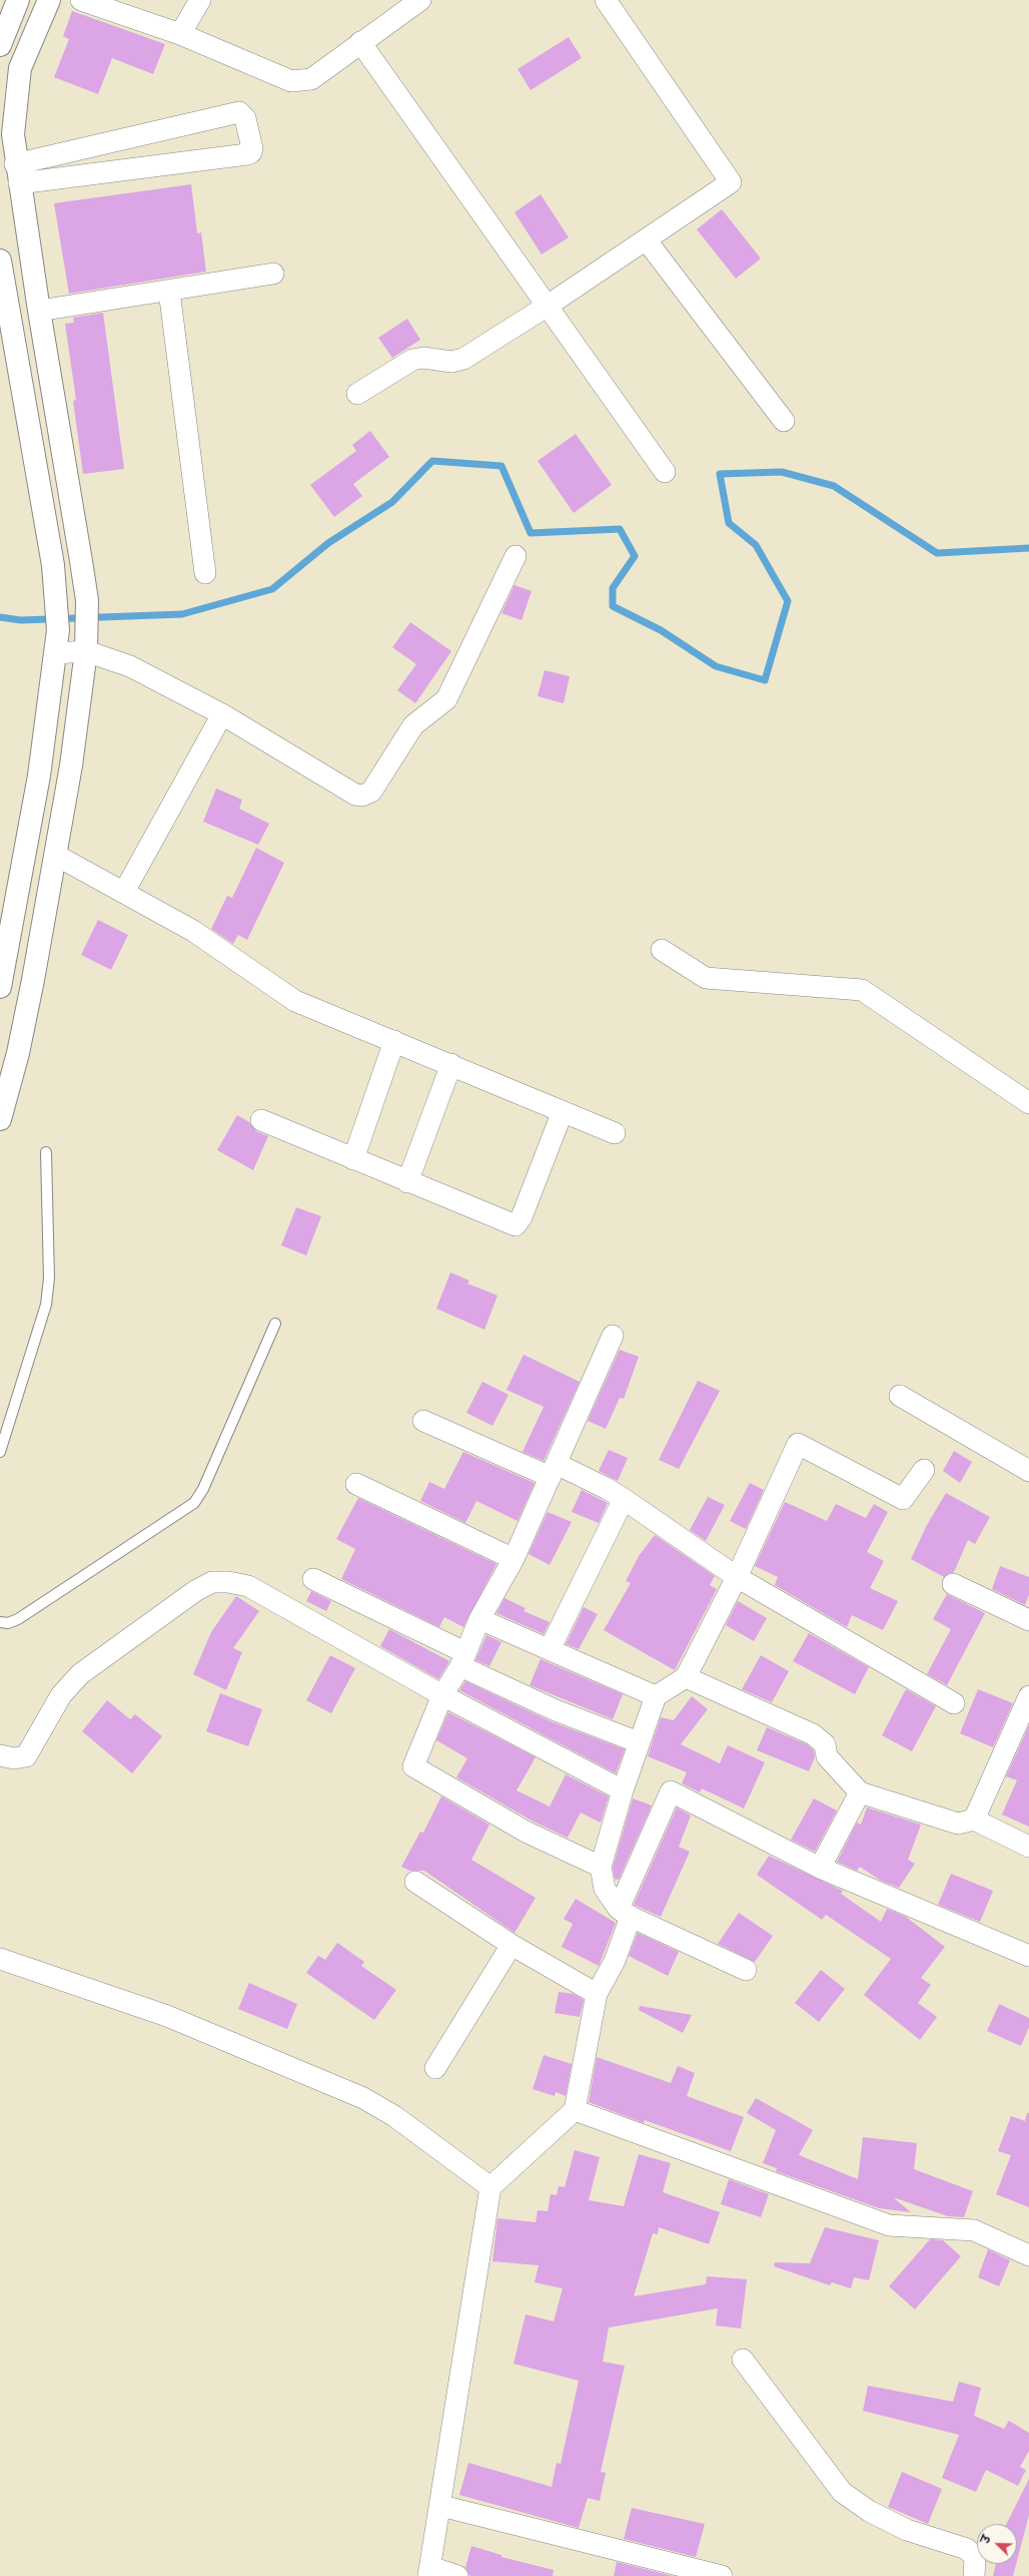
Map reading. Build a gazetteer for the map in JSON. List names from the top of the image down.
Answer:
{
  "north": "top left"
}
